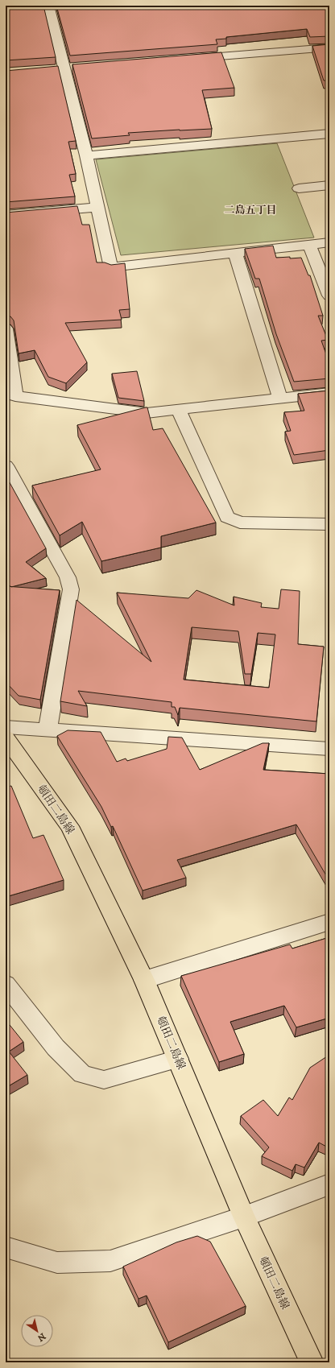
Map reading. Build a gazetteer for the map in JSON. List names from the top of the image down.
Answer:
{
  "streets": {
    "main road": ["頓田二島線"]
  },
  "districts": ["二島五丁目"],
  "north": "bottom right"
}
